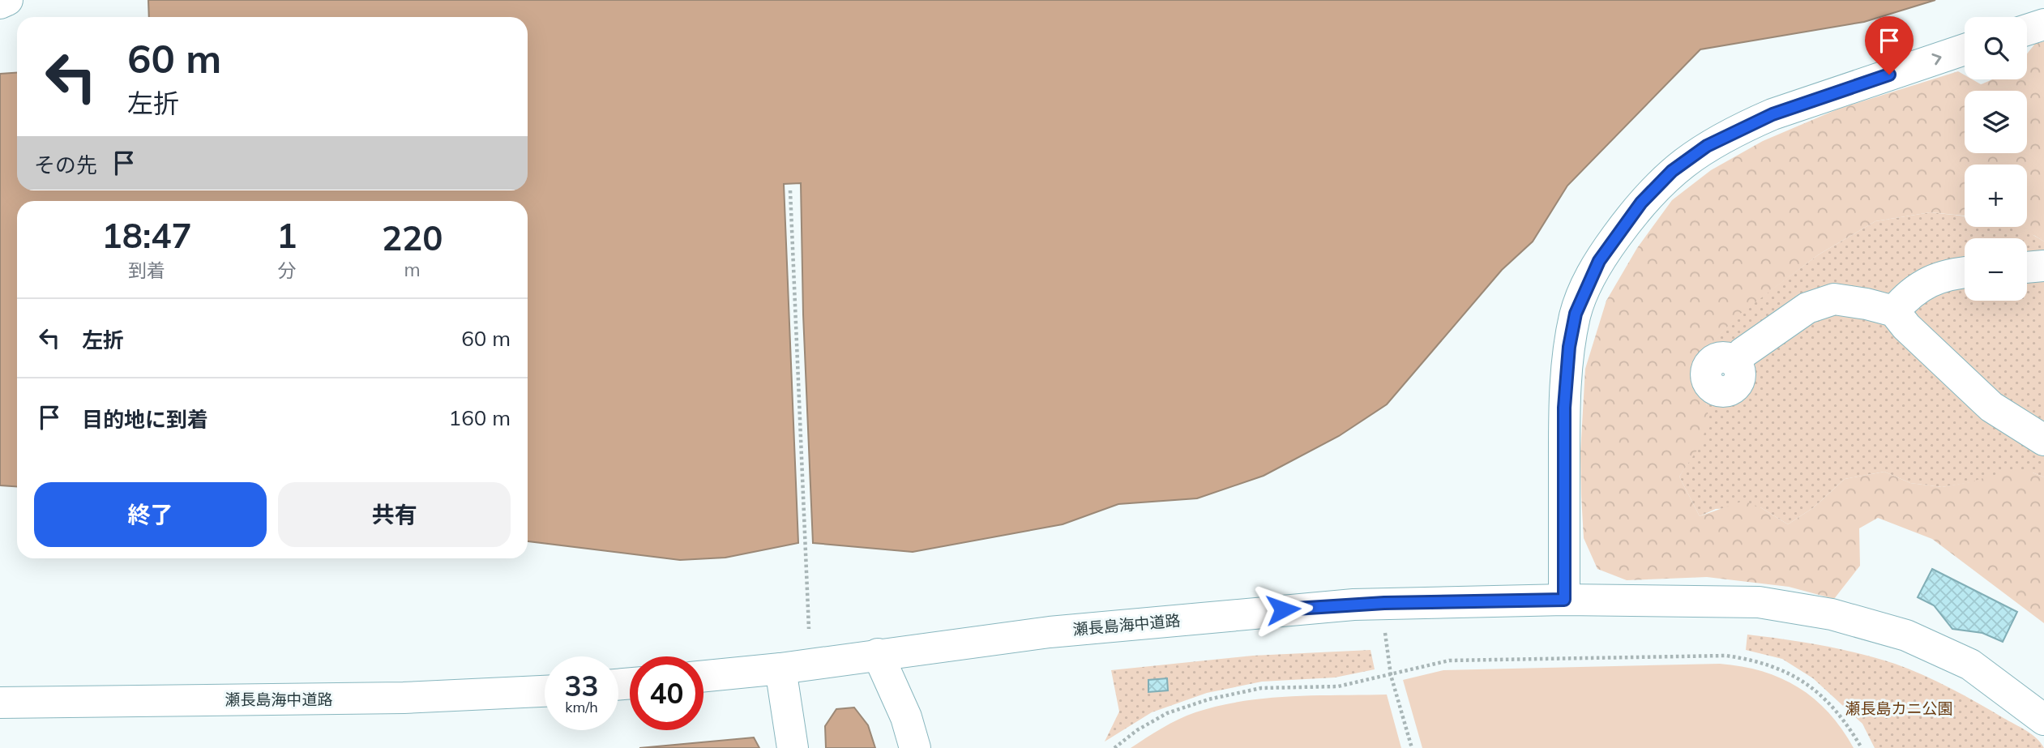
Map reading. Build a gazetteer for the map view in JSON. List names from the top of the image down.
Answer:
{
  "streets": {
    "street": ["瀬長島海中道路"]
  },
  "parks": ["瀬長島カニ公園"],
  "page": {
    "map_buttons": ["+", "−"],
    "turn": ["60 m", "左折"],
    "then": "その先",
    "eta": [
      "18:47",
      "到着",
      "1",
      "分",
      "220",
      "m"
    ],
    "list": [
      {
        "name": "左折",
        "value": "60 m"
      },
      {
        "name": "目的地に到着",
        "value": "160 m"
      }
    ],
    "buttons": ["終了", "共有"],
    "speed": "33 km/h",
    "limit": "40"
  }
}
